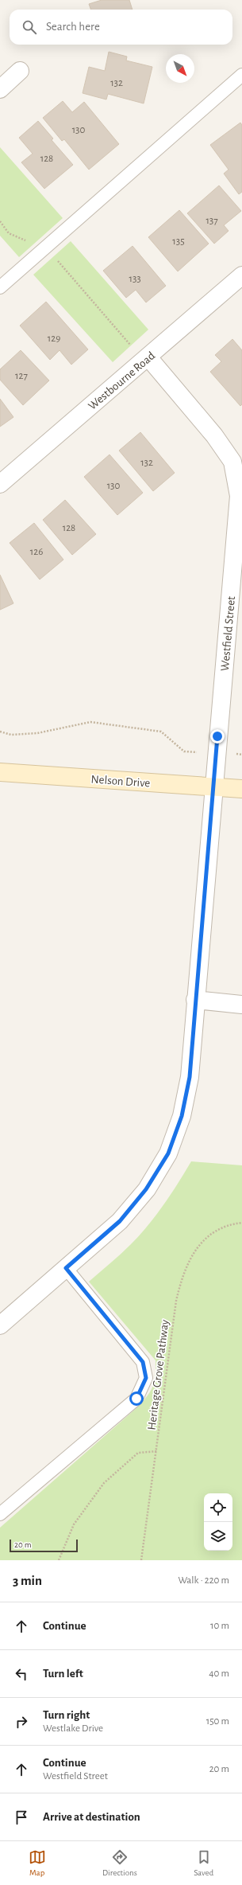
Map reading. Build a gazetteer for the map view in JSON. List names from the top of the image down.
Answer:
{
  "streets": {
    "street": ["Westbourne Road", "Westfield Street", "Nelson Drive"],
    "path": ["Heritage Grove Pathway"]
  },
  "crossings": [
    ["Westbourne Road", "Westfield Street"],
    ["Westfield Street", "Nelson Drive"]
  ],
  "house_numbers": [
    "132",
    "130",
    "128",
    "137",
    "135",
    "133",
    "129",
    "127",
    "132",
    "130",
    "128",
    "126"
  ],
  "scale_bar": "20 m",
  "north": "bottom right",
  "page": {
    "search": "Search here",
    "scale": "20 m",
    "heading": ["3 min", "Walk · 220 m"],
    "list": [
      ["Continue", "10 m"],
      ["Turn left", "40 m"],
      ["Turn right", "Westlake Drive", "150 m"],
      ["Continue", "Westfield Street", "20 m"],
      "Arrive at destination"
    ],
    "nav": ["Map", "Directions", "Saved"]
  }
}
